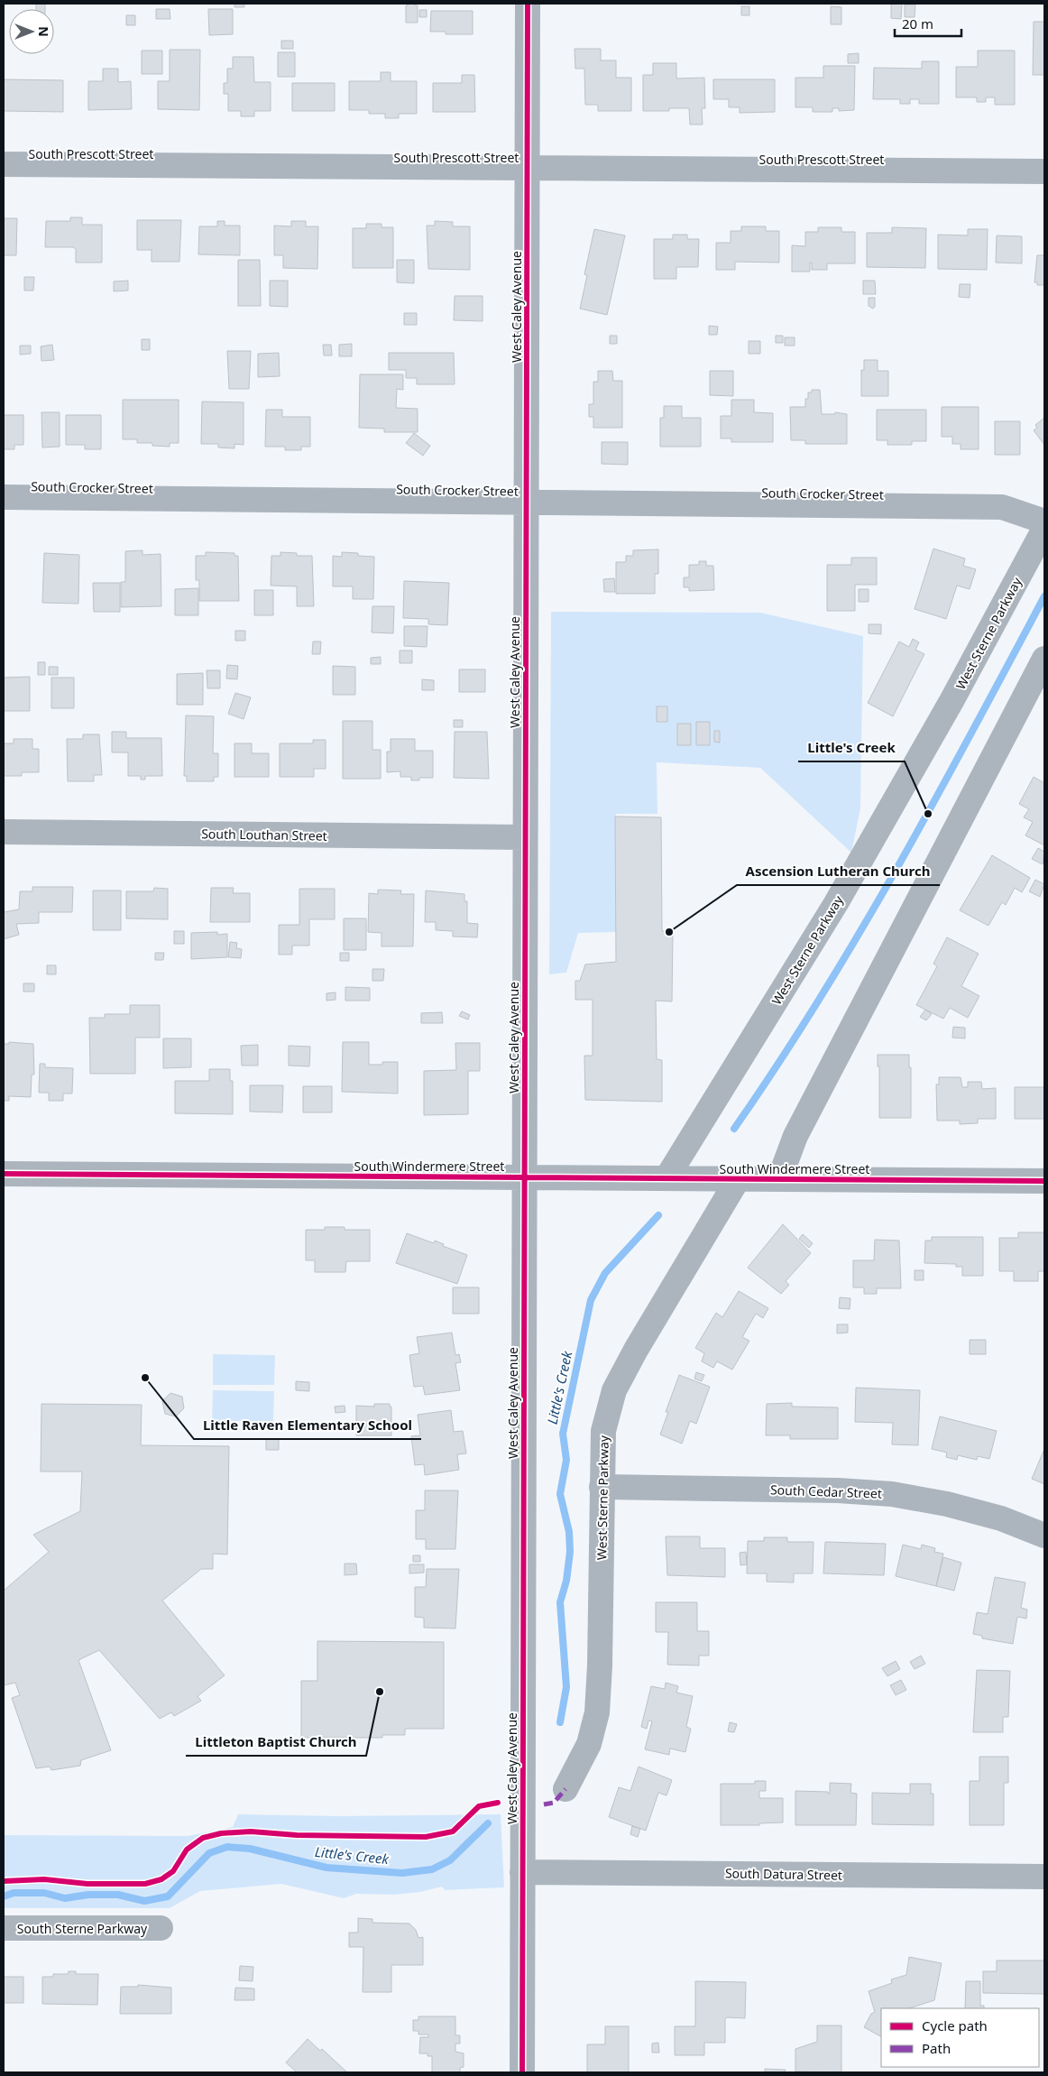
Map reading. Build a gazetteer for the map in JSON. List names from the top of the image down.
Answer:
{
  "streets": {
    "street": [
      "South Prescott Street",
      "West Caley Avenue",
      "South Crocker Street",
      "West Sterne Parkway",
      "South Louthan Street",
      "South Windermere Street",
      "South Cedar Street",
      "South Datura Street",
      "South Sterne Parkway"
    ]
  },
  "crossings": [
    ["South Prescott Street", "West Caley Avenue"],
    ["West Caley Avenue", "South Crocker Street"],
    ["West Caley Avenue", "South Louthan Street"],
    ["West Caley Avenue", "South Windermere Street"],
    ["West Caley Avenue", "South Datura Street"],
    ["West Sterne Parkway", "South Windermere Street"],
    ["West Sterne Parkway", "South Cedar Street"]
  ],
  "water": ["Little's Creek"],
  "places": [
    "Little's Creek",
    "Ascension Lutheran Church",
    "Little Raven Elementary School",
    "Littleton Baptist Church"
  ],
  "legend": ["Cycle path", "Path"],
  "scale_bar": "20 m",
  "north": "right"
}
